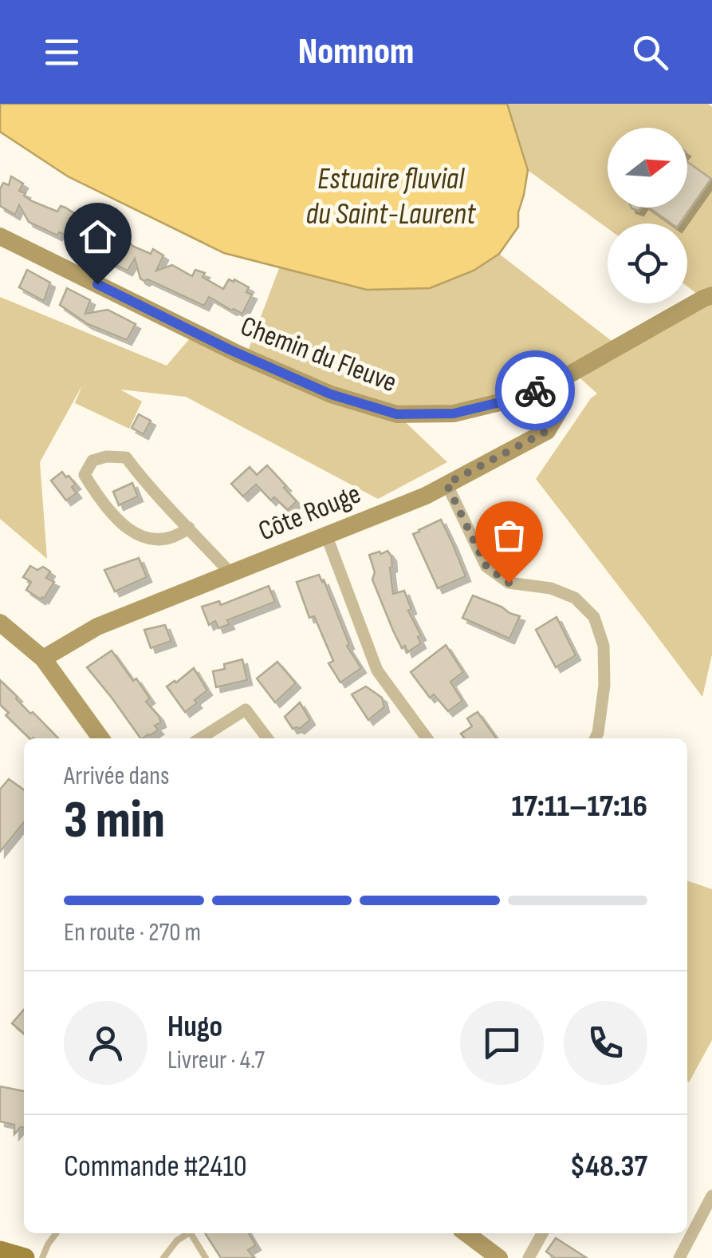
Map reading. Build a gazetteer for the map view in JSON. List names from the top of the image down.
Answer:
{
  "streets": {
    "street": ["Chemin du Fleuve", "Côte Rouge"]
  },
  "crossings": [
    ["Chemin du Fleuve", "Côte Rouge"]
  ],
  "water": ["Estuaire fluvial du Saint-Laurent"],
  "north": "right",
  "page": {
    "header": "Nomnom",
    "heading": ["3 min", "Arrivée dans", "17:11–17:16"],
    "panel": [
      "Hugo",
      "Livreur · 4.7",
      "Commande #2410",
      "$48.37"
    ],
    "bar": "En route · 270 m"
  }
}
